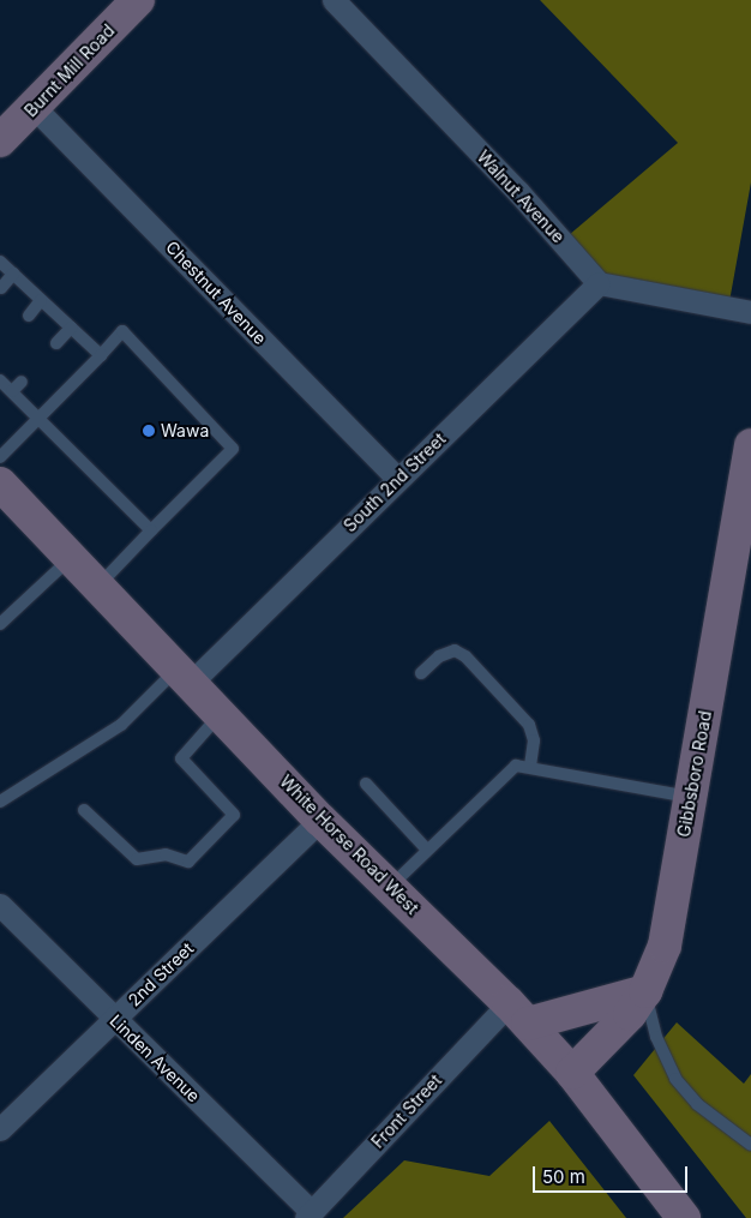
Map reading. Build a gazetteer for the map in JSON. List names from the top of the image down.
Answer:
{
  "streets": {
    "main road": ["Burnt Mill Road", "Gibbsboro Road", "White Horse Road West"],
    "street": [
      "Walnut Avenue",
      "Chestnut Avenue",
      "South 2nd Street",
      "2nd Street",
      "Linden Avenue",
      "Front Street"
    ]
  },
  "crossings": [
    ["Burnt Mill Road", "Chestnut Avenue"],
    ["Walnut Avenue", "South 2nd Street"],
    ["Chestnut Avenue", "South 2nd Street"],
    ["South 2nd Street", "White Horse Road West"],
    ["Gibbsboro Road", "White Horse Road West"],
    ["White Horse Road West", "2nd Street"],
    ["White Horse Road West", "Front Street"],
    ["2nd Street", "Linden Avenue"],
    ["Linden Avenue", "Front Street"]
  ],
  "places": ["Wawa"],
  "scale_bar": "50 m"
}
